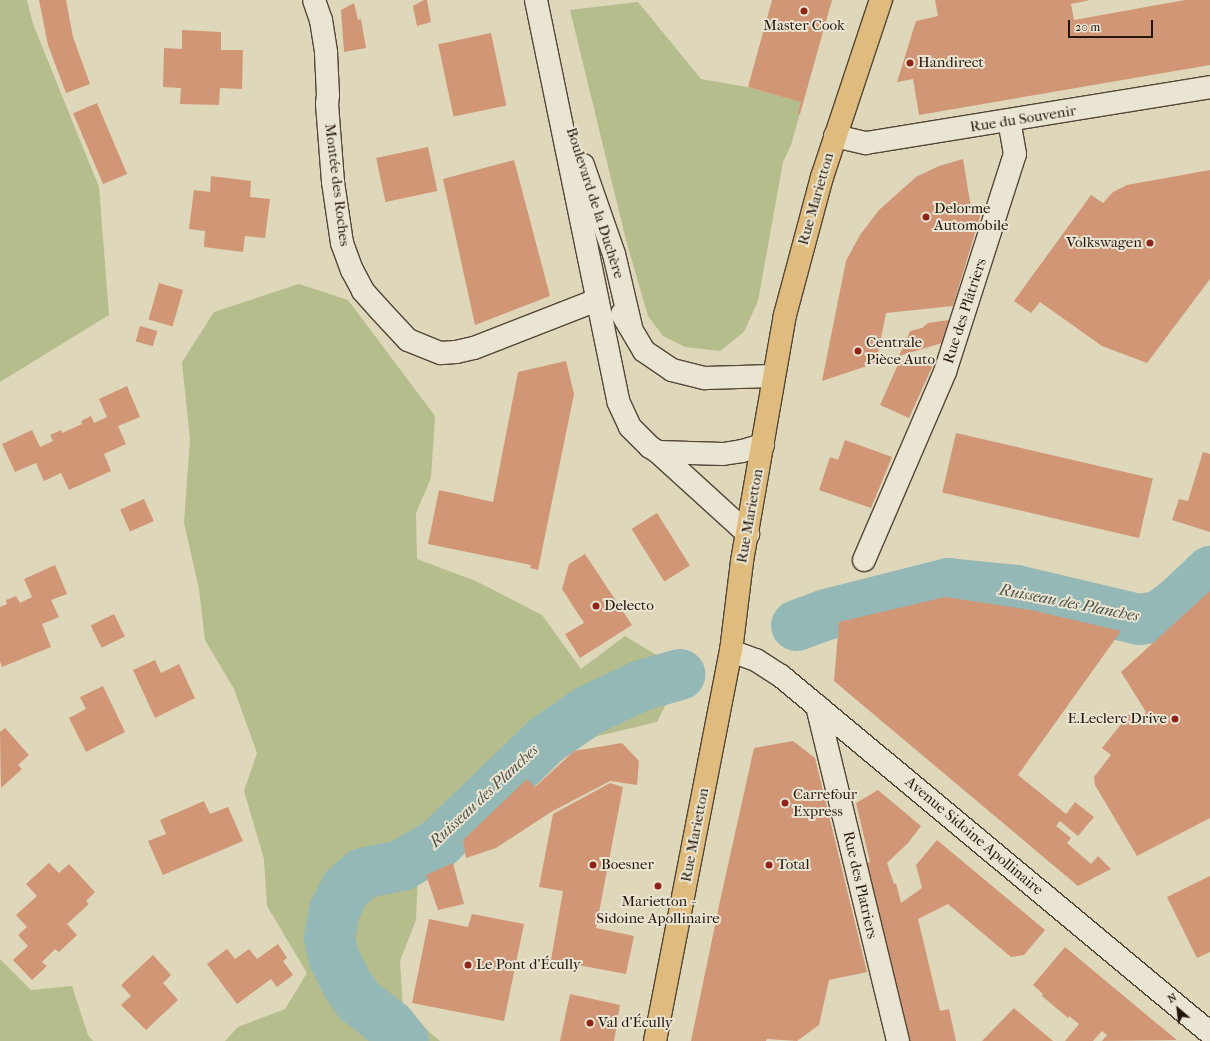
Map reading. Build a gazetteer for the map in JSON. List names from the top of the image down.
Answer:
{
  "streets": {
    "main road": ["Rue Marietton"],
    "street": [
      "Rue du Souvenir",
      "Montée des Roches",
      "Boulevard de la Duchère",
      "Rue des Plâtriers",
      "Avenue Sidoine Apollinaire",
      "Rue des Platriers"
    ]
  },
  "crossings": [
    ["Rue du Souvenir", "Rue Marietton"],
    ["Rue du Souvenir", "Rue des Plâtriers"],
    ["Montée des Roches", "Boulevard de la Duchère"],
    ["Rue Marietton", "Boulevard de la Duchère"],
    ["Rue Marietton", "Avenue Sidoine Apollinaire"],
    ["Avenue Sidoine Apollinaire", "Rue des Platriers"]
  ],
  "water": ["Ruisseau des Planches"],
  "places": [
    "Master Cook",
    "Handirect",
    "Delorme Automobile",
    "Volkswagen",
    "Centrale Pièce Auto",
    "Delecto",
    "E.Leclerc Drive",
    "Carrefour Express",
    "Boesner",
    "Total",
    "Marietton - Sidoine Apollinaire",
    "Le Pont d'Écully",
    "Val d'Écully"
  ],
  "scale_bar": "20 m",
  "north": "top left"
}
